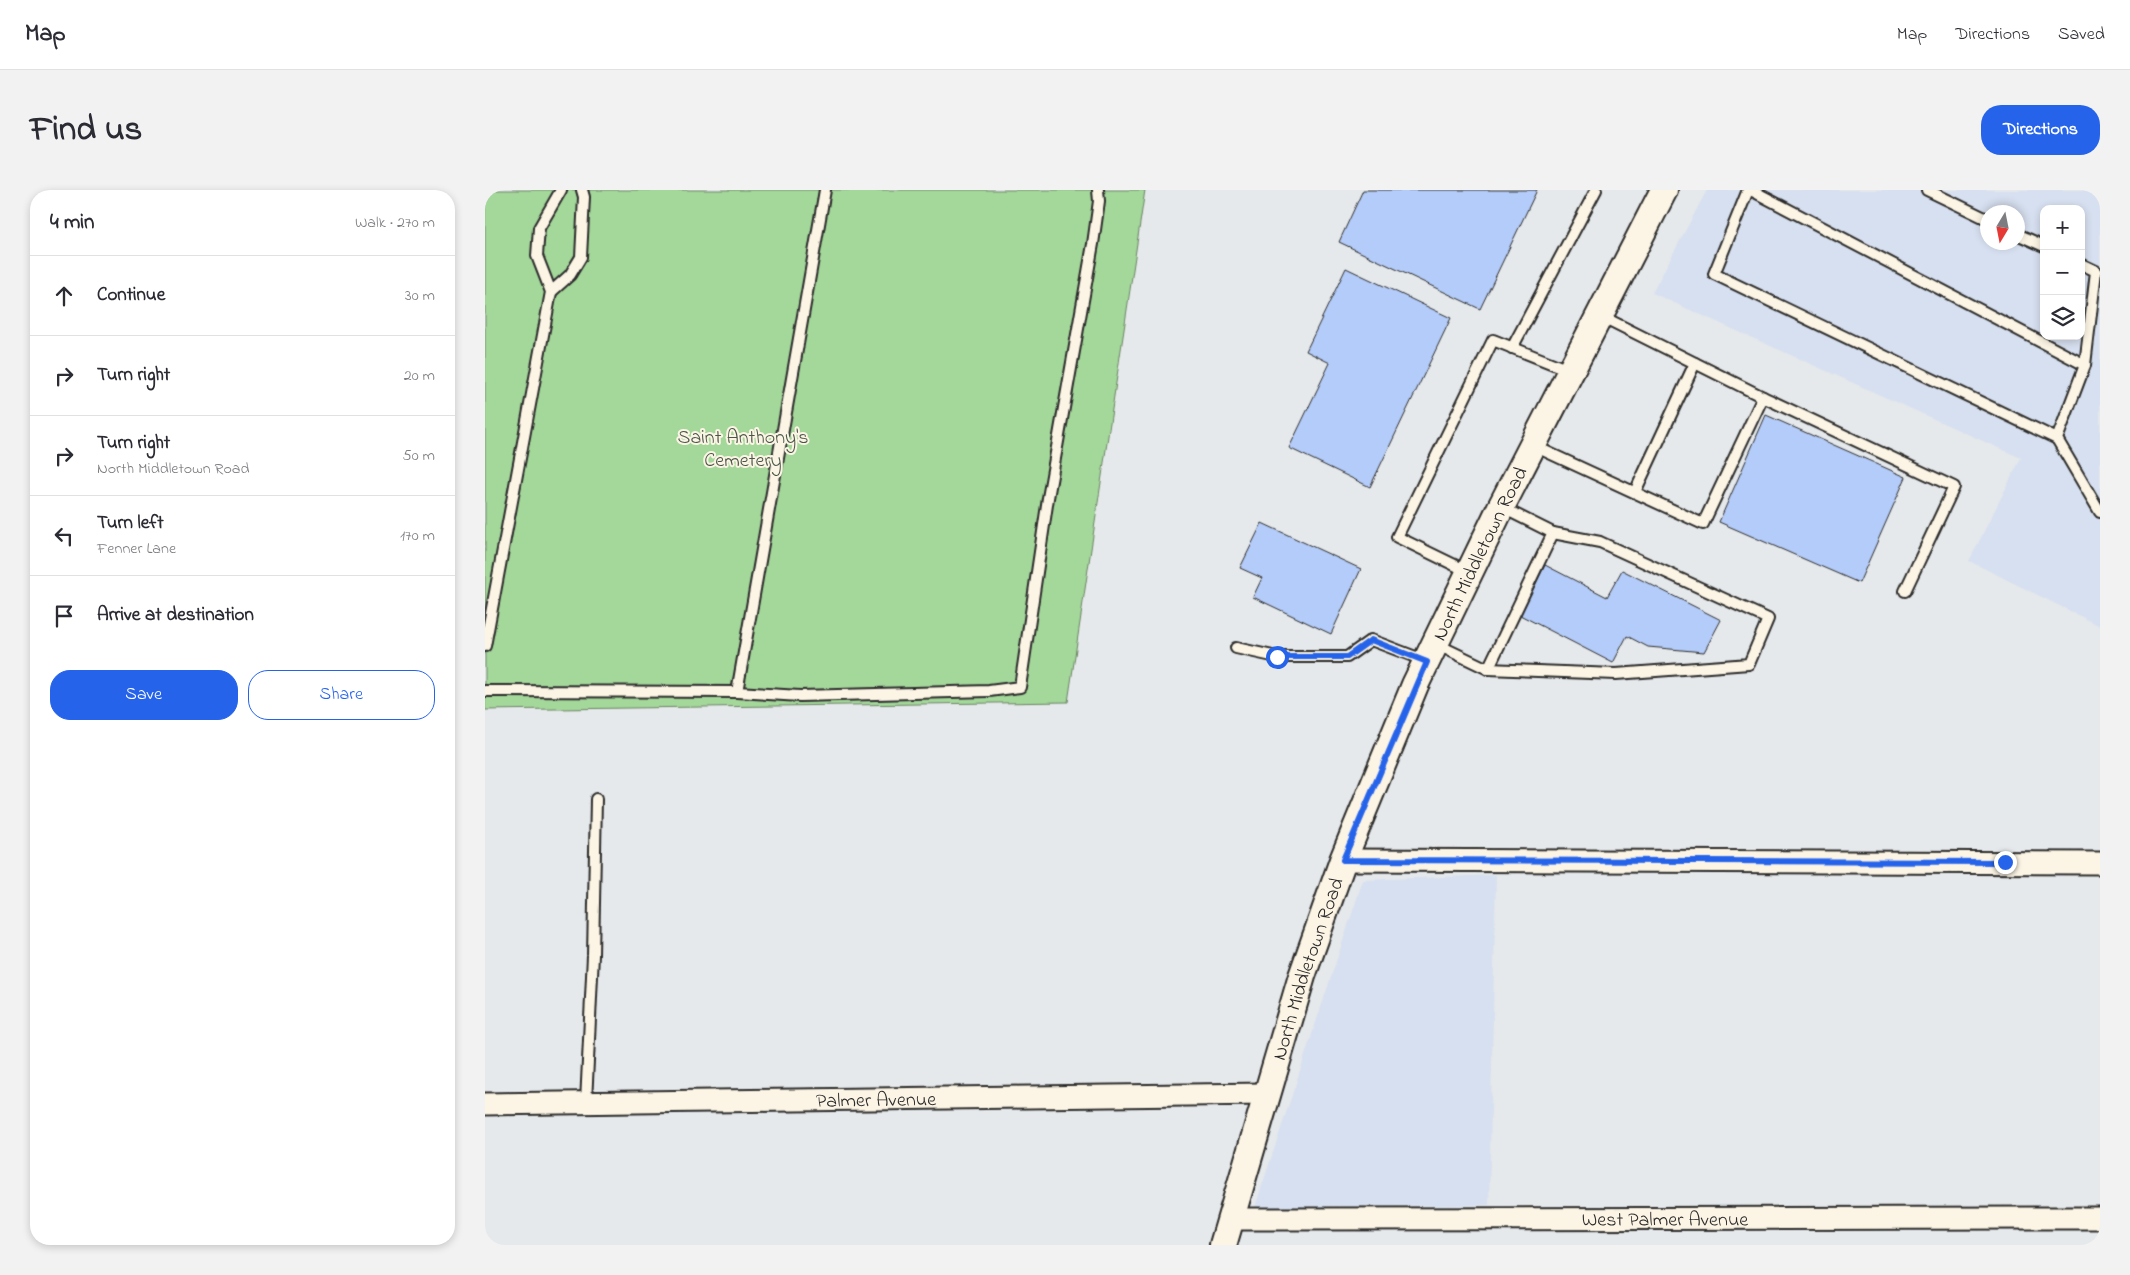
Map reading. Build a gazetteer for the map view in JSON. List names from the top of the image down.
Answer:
{
  "streets": {
    "street": ["North Middletown Road", "Palmer Avenue", "West Palmer Avenue"]
  },
  "crossings": [
    ["North Middletown Road", "Palmer Avenue"],
    ["North Middletown Road", "West Palmer Avenue"]
  ],
  "parks": ["Saint Anthony's Cemetery"],
  "north": "bottom",
  "page": {
    "header": "Map",
    "nav": ["Map", "Directions", "Saved"],
    "title": "Find us",
    "buttons": [
      "Directions",
      ["Save", "Share"]
    ],
    "heading": ["4 min", "Walk · 270 m"],
    "map_buttons": ["+", "−"],
    "list": [
      ["Continue", "30 m"],
      ["Turn right", "20 m"],
      ["Turn right", "North Middletown Road", "50 m"],
      ["Turn left", "Fenner Lane", "170 m"],
      "Arrive at destination"
    ]
  }
}
